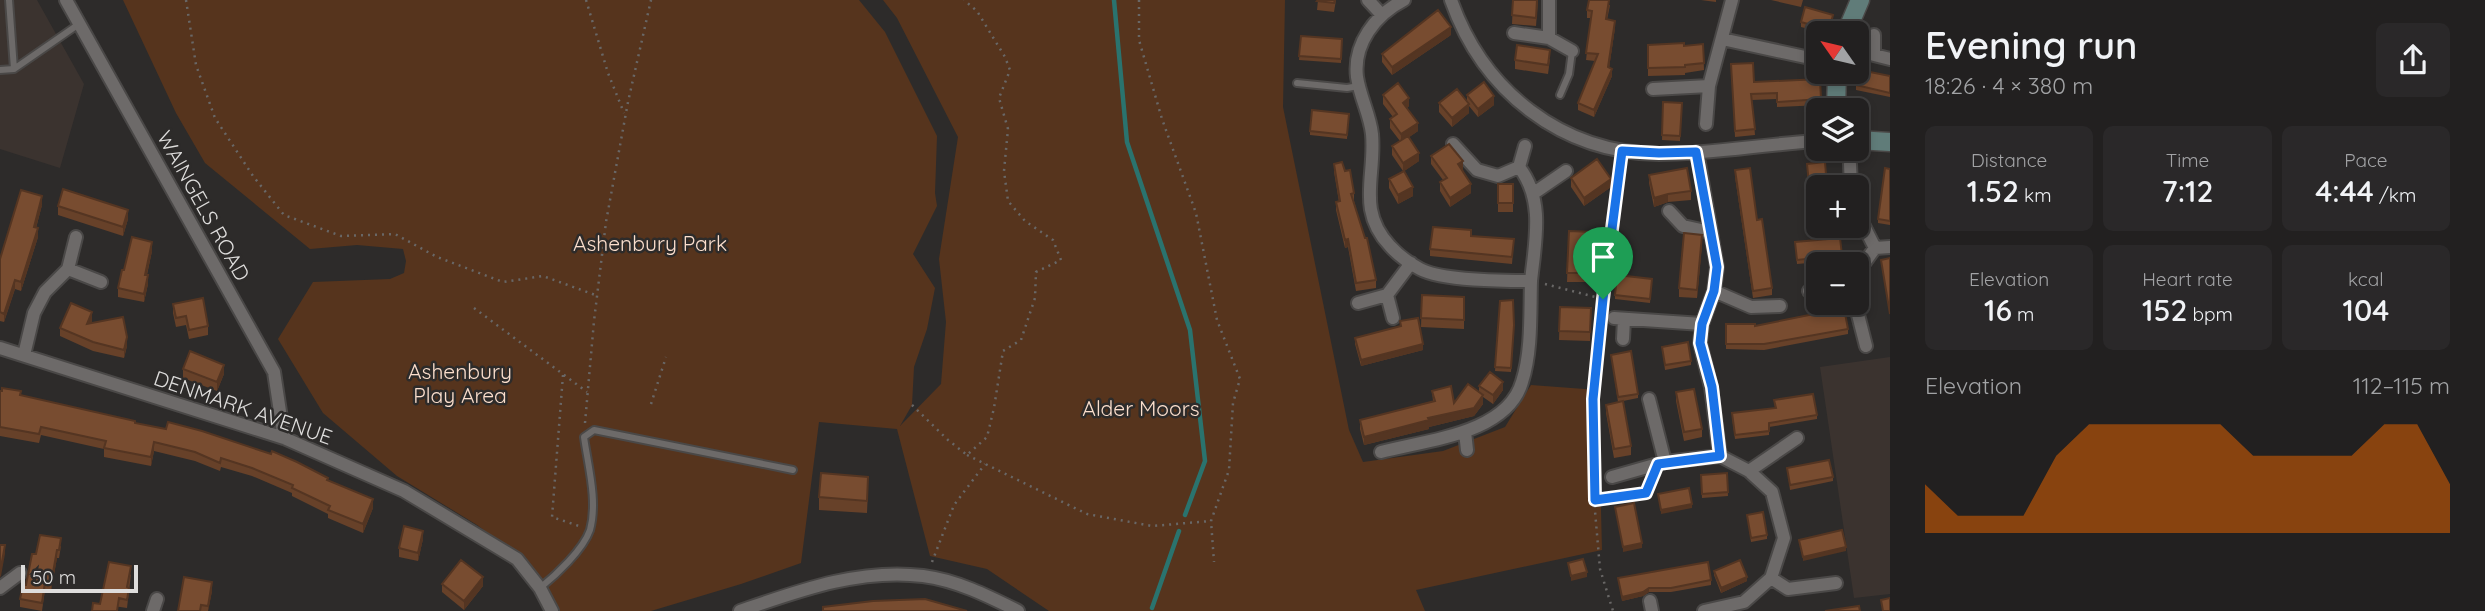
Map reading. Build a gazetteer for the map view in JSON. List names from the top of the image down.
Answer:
{
  "streets": {
    "street": ["WAINGELS ROAD", "DENMARK AVENUE"]
  },
  "crossings": [
    ["WAINGELS ROAD", "DENMARK AVENUE"]
  ],
  "parks": ["Ashenbury Park", "Ashenbury Play Area", "Alder Moors"],
  "scale_bar": "50 m",
  "north": "top left",
  "page": {
    "heading": ["Evening run", "18:26 · 4 × 380 m"],
    "map_buttons": ["+", "−"],
    "stats": [
      ["Distance", "1.52 km"],
      ["Time", "7:12"],
      ["Pace", "4:44 /km"],
      ["Elevation", "16 m"],
      ["Heart rate", "152 bpm"],
      ["kcal", "104"]
    ],
    "chart": ["Elevation", "112–115 m"],
    "scale": "50 m"
  }
}
